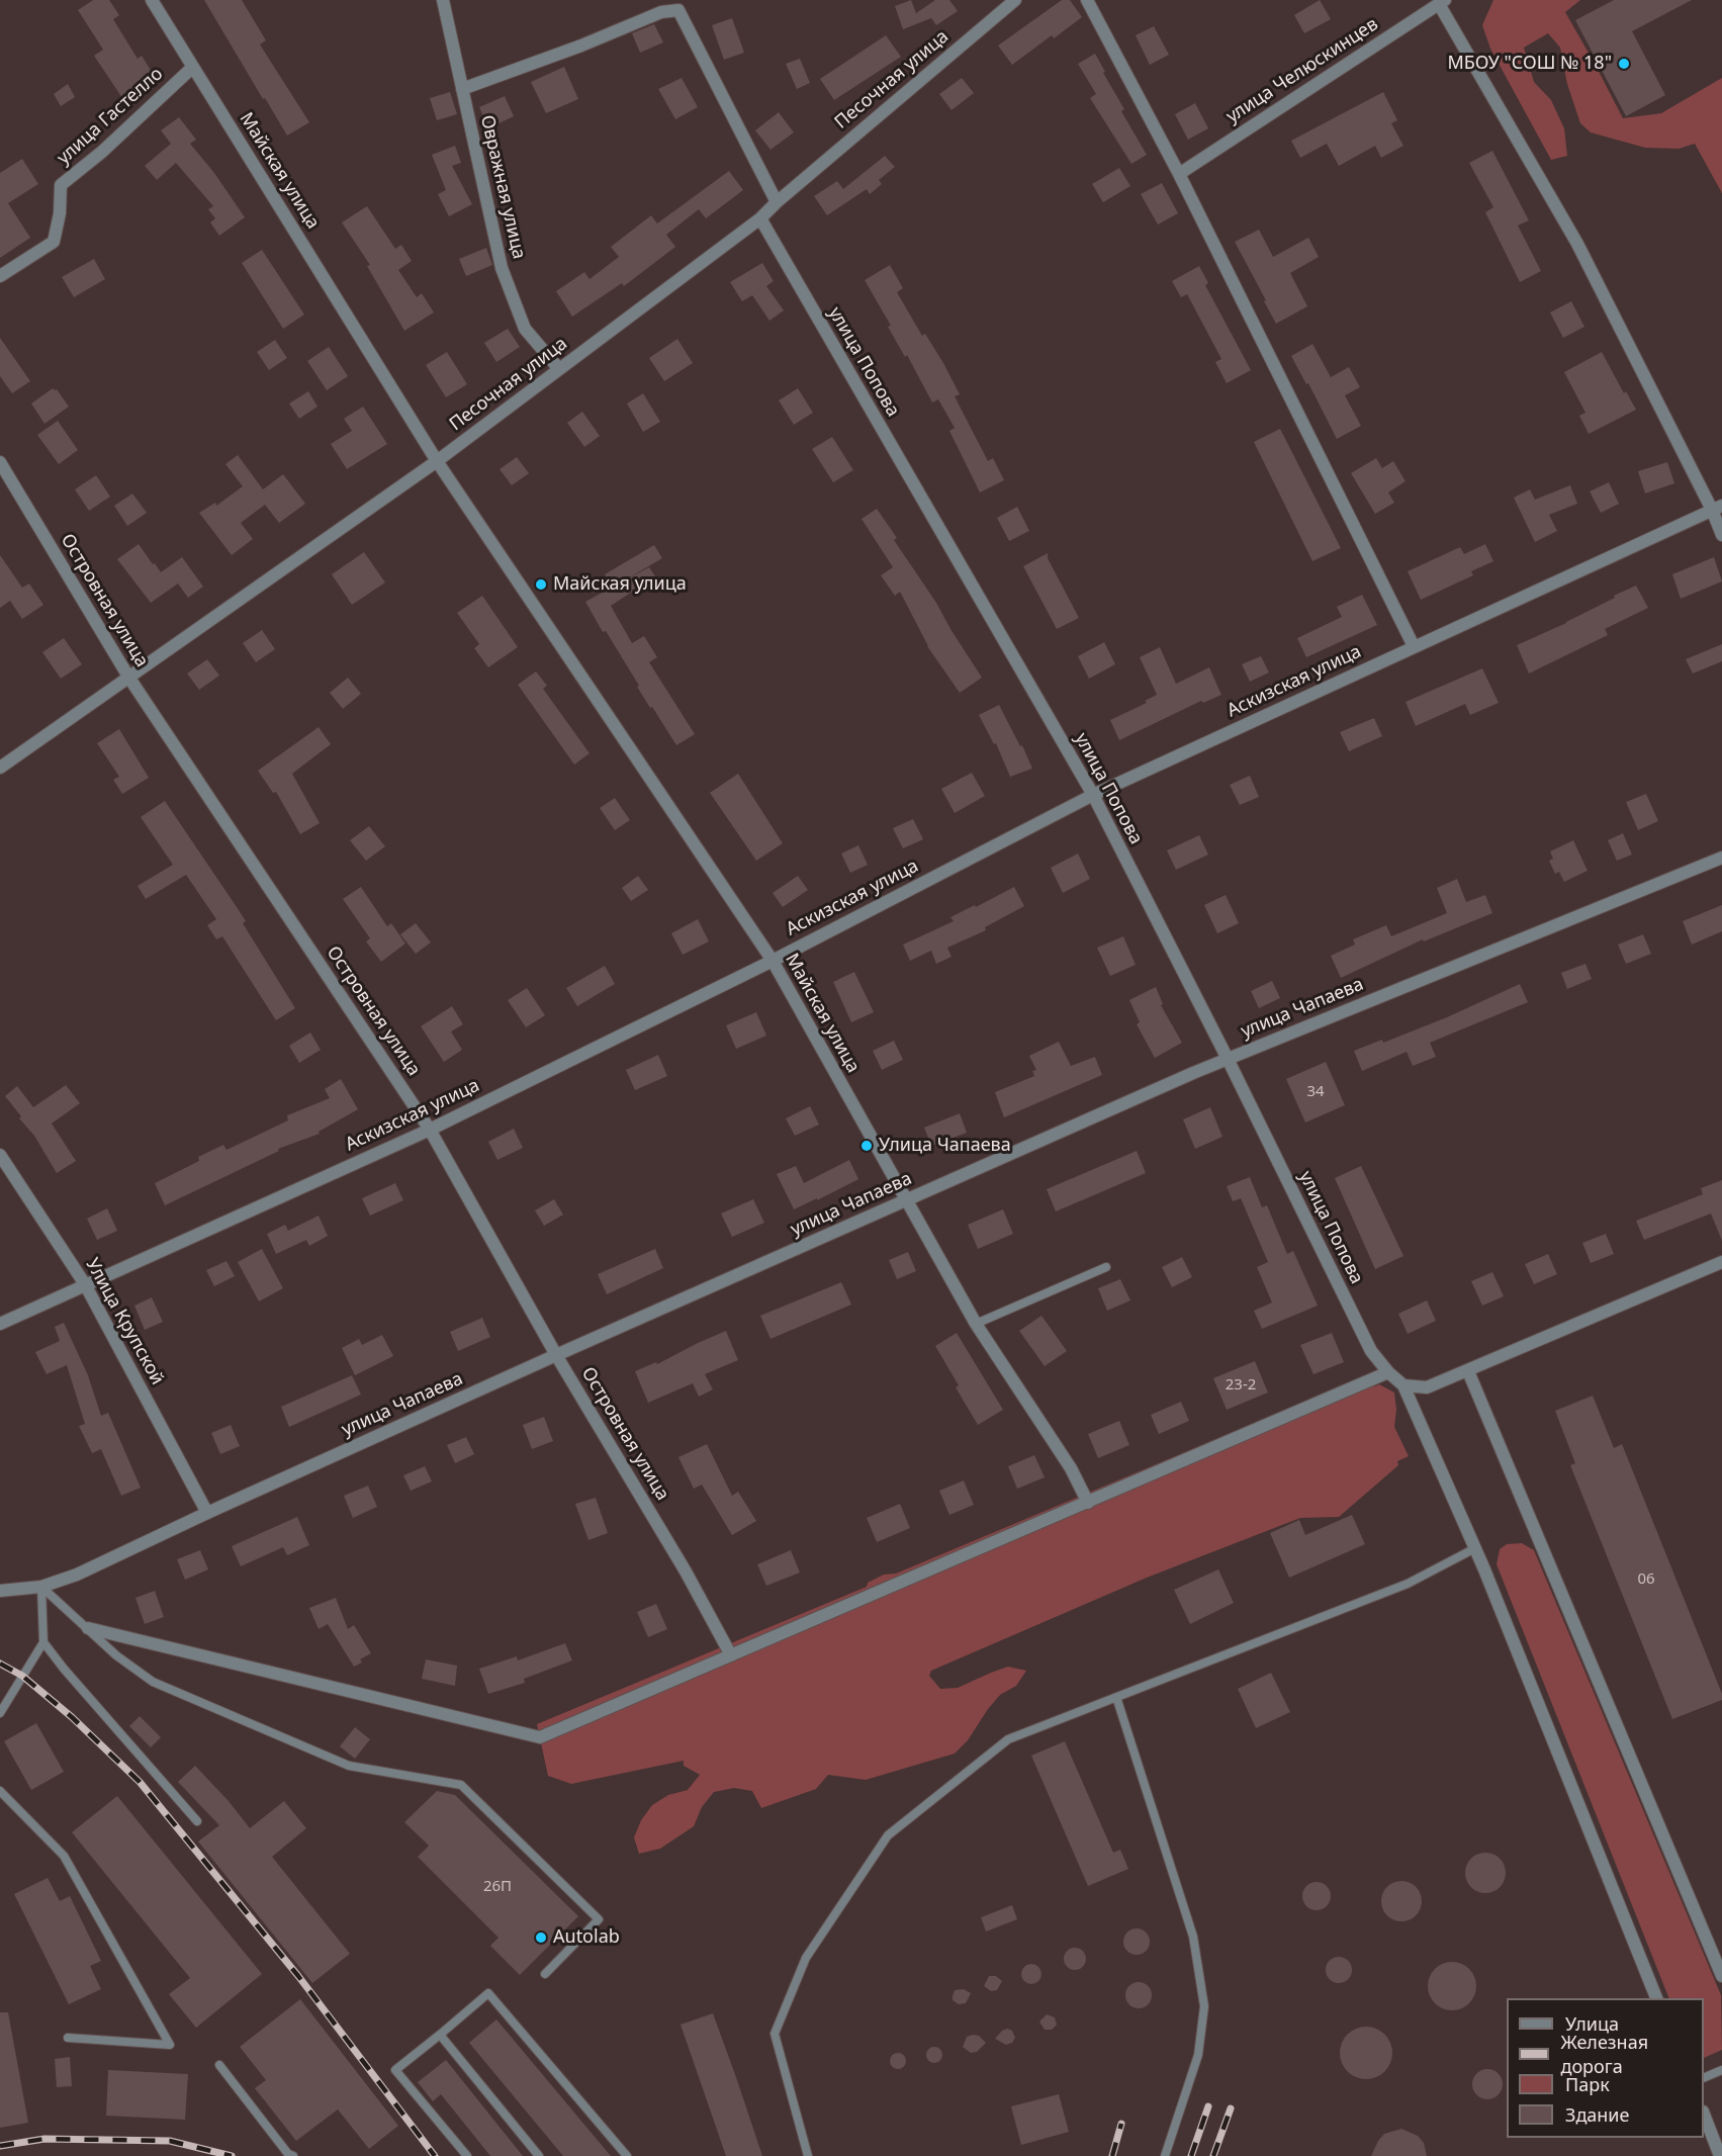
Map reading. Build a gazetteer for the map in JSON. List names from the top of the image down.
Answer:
{
  "streets": {
    "street": [
      "улица Челюскинцев",
      "Песочная улица",
      "улица Гастелло",
      "Майская улица",
      "Овражная улица",
      "улица Попова",
      "Островная улица",
      "Аскизская улица",
      "улица Чапаева",
      "Улица Крупской"
    ]
  },
  "crossings": [
    ["Песочная улица", "Майская улица"],
    ["Песочная улица", "Овражная улица"],
    ["Песочная улица", "улица Попова"],
    ["Песочная улица", "Островная улица"],
    ["улица Гастелло", "Майская улица"],
    ["Майская улица", "Аскизская улица"],
    ["Майская улица", "улица Чапаева"],
    ["улица Попова", "Аскизская улица"],
    ["улица Попова", "улица Чапаева"],
    ["Островная улица", "Аскизская улица"],
    ["Островная улица", "улица Чапаева"],
    ["Аскизская улица", "Улица Крупской"],
    ["улица Чапаева", "Улица Крупской"]
  ],
  "places": [
    "МБОУ \"СОШ № 18\"",
    "Майская улица",
    "Улица Чапаева",
    "Autolab"
  ],
  "house_numbers": [
    "34",
    "23-2",
    "06",
    "26П"
  ],
  "legend": [
    "Улица",
    "Железная дорога",
    "Парк",
    "Здание"
  ]
}
